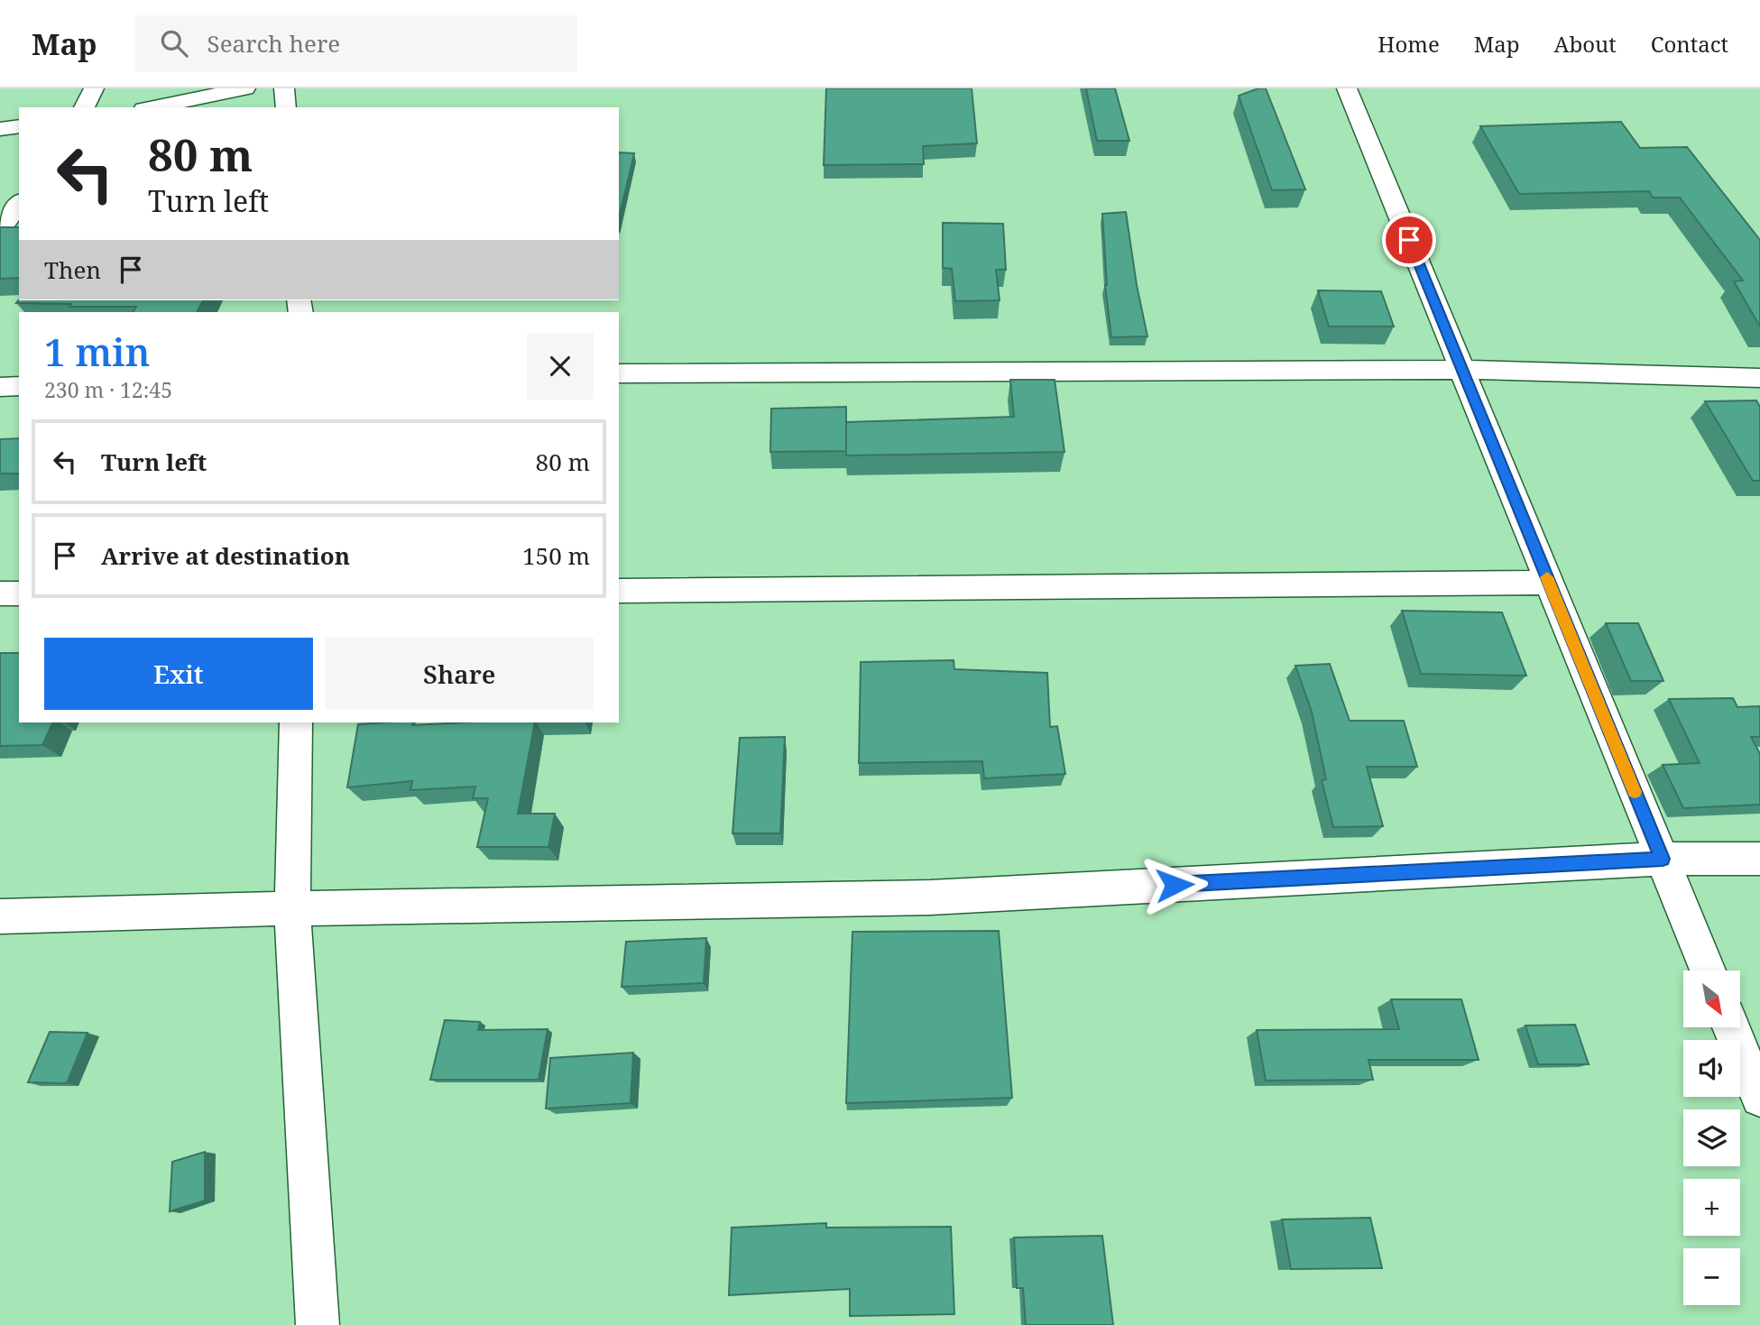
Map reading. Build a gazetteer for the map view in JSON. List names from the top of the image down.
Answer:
{
  "north": "bottom right",
  "page": {
    "header": "Map",
    "search": "Search here",
    "nav": [
      "Home",
      "Map",
      "About",
      "Contact"
    ],
    "turn": ["80 m", "Turn left"],
    "then": "Then",
    "heading": ["1 min", "230 m · 12:45"],
    "list": [
      {
        "name": "Turn left",
        "value": "80 m"
      },
      {
        "name": "Arrive at destination",
        "value": "150 m"
      }
    ],
    "buttons": ["Exit", "Share"],
    "map_buttons": ["+", "−"]
  }
}
